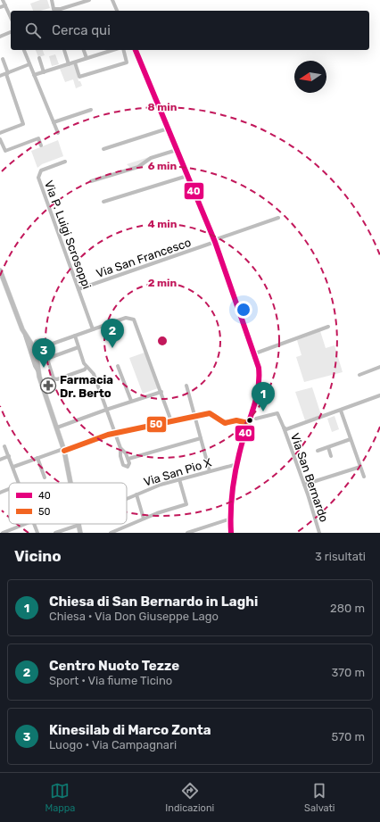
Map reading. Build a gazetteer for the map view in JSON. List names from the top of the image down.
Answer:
{
  "streets": {
    "street": [
      "Via P. Luigi Scrosoppi",
      "Via San Francesco",
      "Via San Pio X",
      "Via San Bernardo"
    ]
  },
  "crossings": [
    ["Via P. Luigi Scrosoppi", "Via San Francesco"]
  ],
  "places": {
    "pharmacy": ["Farmacia Dr. Berto"]
  },
  "lines": ["transit line 40", "transit line 50"],
  "legend": ["40", "50"],
  "north": "left",
  "page": {
    "search": "Cerca qui",
    "pins": ["2", "3", "1"],
    "heading": ["Vicino", "3 risultati"],
    "list": [
      {
        "mark": "1",
        "name": "Chiesa di San Bernardo in Laghi",
        "note": "Chiesa · Via Don Giuseppe Lago",
        "value": "280 m"
      },
      {
        "mark": "2",
        "name": "Centro Nuoto Tezze",
        "note": "Sport · Via fiume Ticino",
        "value": "370 m"
      },
      {
        "mark": "3",
        "name": "Kinesilab di Marco Zonta",
        "note": "Luogo · Via Campagnari",
        "value": "570 m"
      }
    ],
    "nav": ["Mappa", "Indicazioni", "Salvati"]
  },
  "rings": [
    "8 min",
    "6 min",
    "4 min",
    "2 min"
  ]
}
